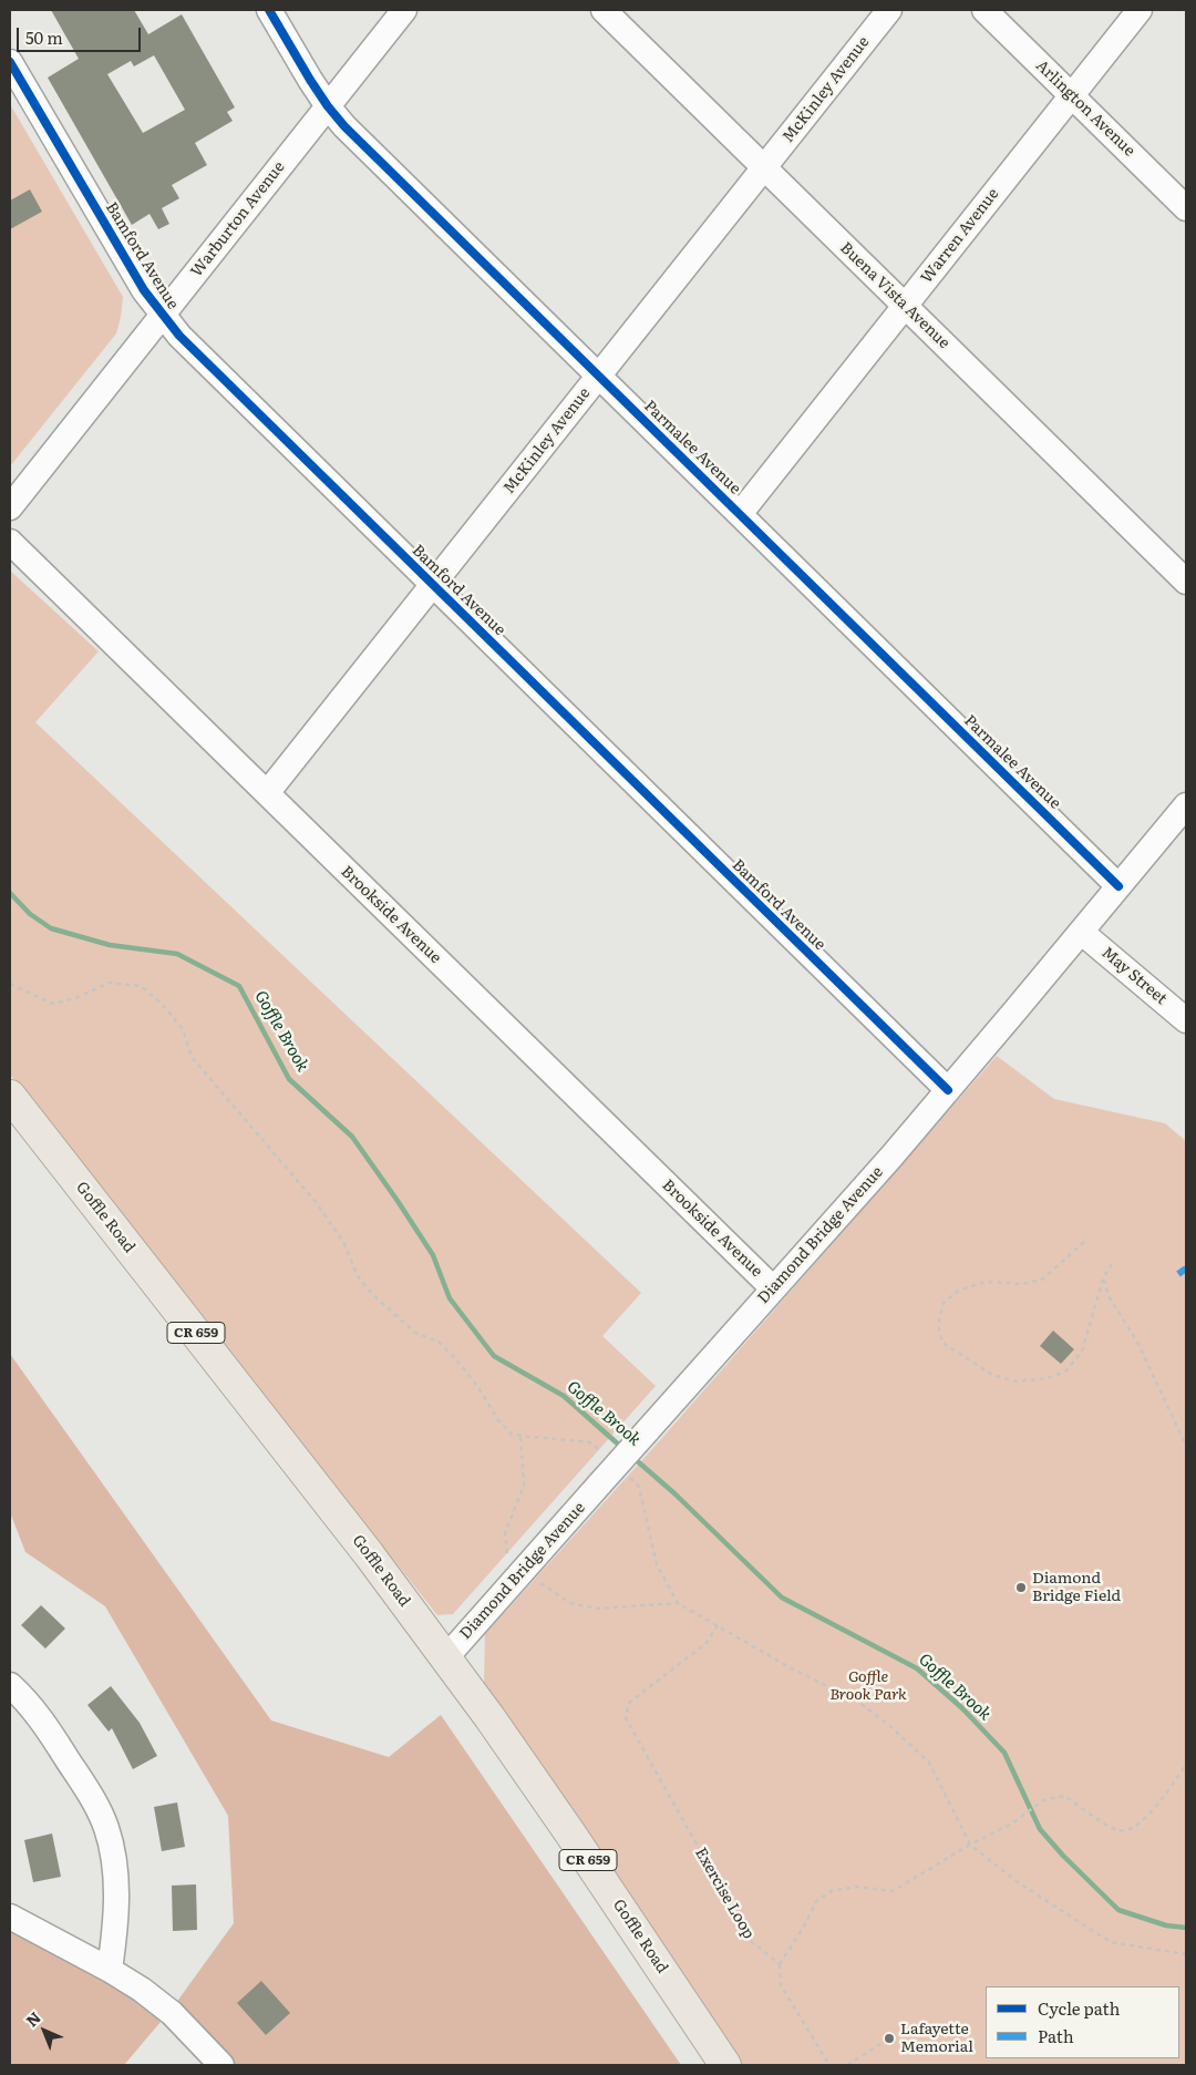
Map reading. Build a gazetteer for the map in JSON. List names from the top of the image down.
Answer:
{
  "streets": {
    "main road": ["Goffle Road", "CR 659"],
    "street": [
      "McKinley Avenue",
      "Arlington Avenue",
      "Warburton Avenue",
      "Warren Avenue",
      "Bamford Avenue",
      "Buena Vista Avenue",
      "Parmalee Avenue",
      "Brookside Avenue",
      "May Street",
      "Diamond Bridge Avenue"
    ],
    "path": ["Exercise Loop"]
  },
  "crossings": [
    ["McKinley Avenue", "Bamford Avenue"],
    ["McKinley Avenue", "Buena Vista Avenue"],
    ["McKinley Avenue", "Parmalee Avenue"],
    ["McKinley Avenue", "Brookside Avenue"],
    ["Arlington Avenue", "Warren Avenue"],
    ["Warburton Avenue", "Bamford Avenue"],
    ["Warburton Avenue", "Parmalee Avenue"],
    ["Warren Avenue", "Buena Vista Avenue"],
    ["Warren Avenue", "Parmalee Avenue"],
    ["Bamford Avenue", "Diamond Bridge Avenue"],
    ["Parmalee Avenue", "Diamond Bridge Avenue"],
    ["Brookside Avenue", "Diamond Bridge Avenue"],
    ["May Street", "Diamond Bridge Avenue"],
    ["Goffle Road", "Diamond Bridge Avenue"]
  ],
  "water": ["Goffle Brook"],
  "parks": ["Goffle Brook Park"],
  "places": ["Diamond Bridge Field", "Lafayette Memorial"],
  "legend": ["Cycle path", "Path"],
  "scale_bar": "50 m",
  "north": "top left"
}
